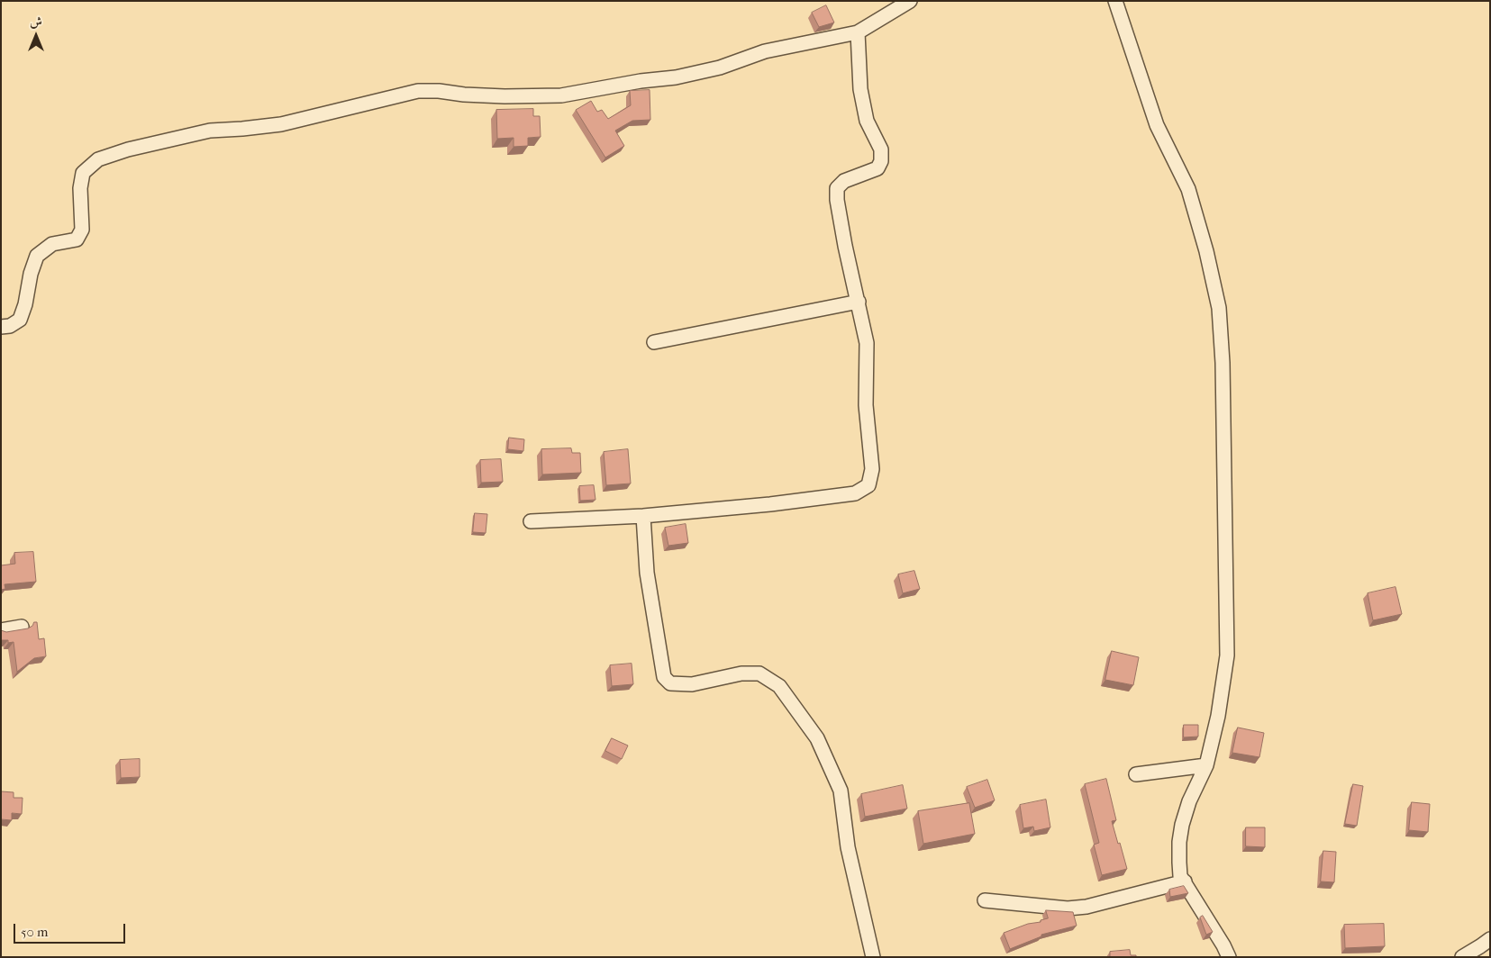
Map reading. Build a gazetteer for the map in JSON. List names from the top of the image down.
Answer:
{
  "scale_bar": "50 m",
  "north": "top"
}
